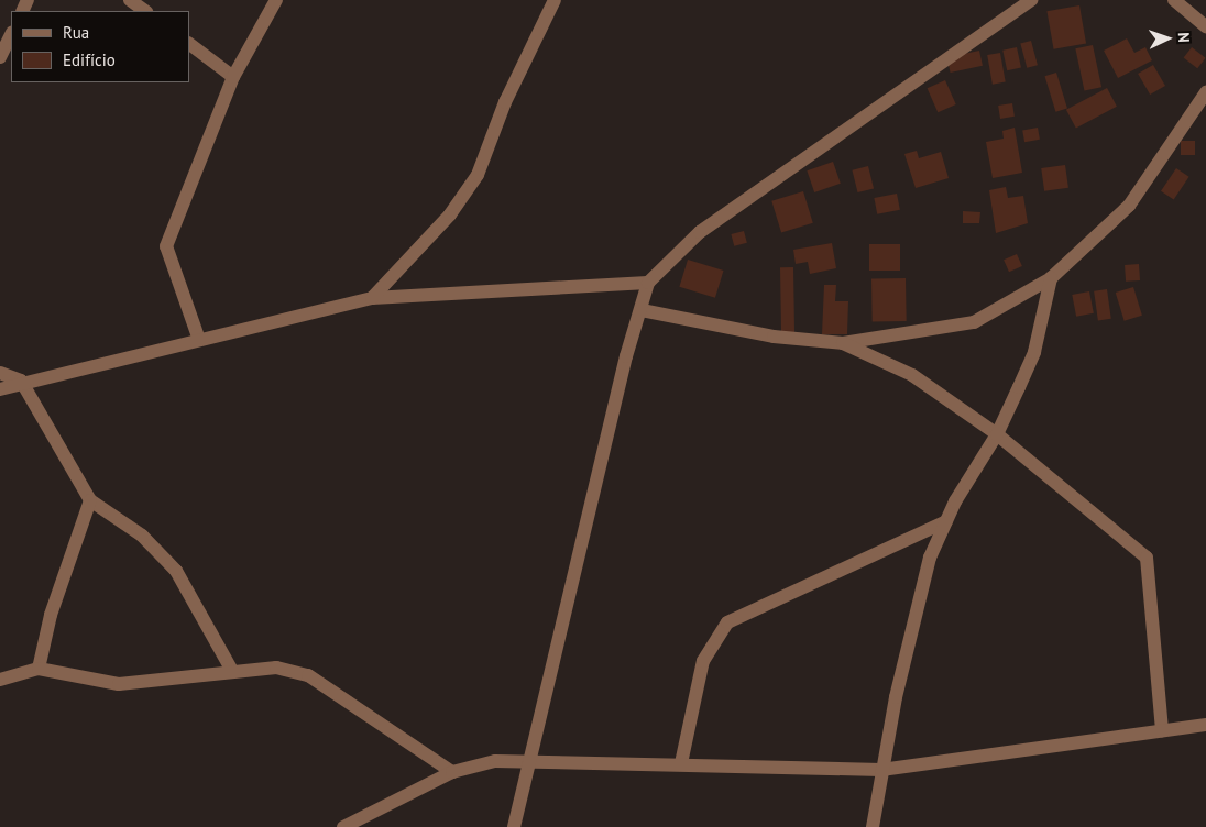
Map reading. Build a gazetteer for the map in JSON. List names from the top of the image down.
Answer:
{
  "legend": ["Rua", "Edifício"],
  "north": "right"
}
